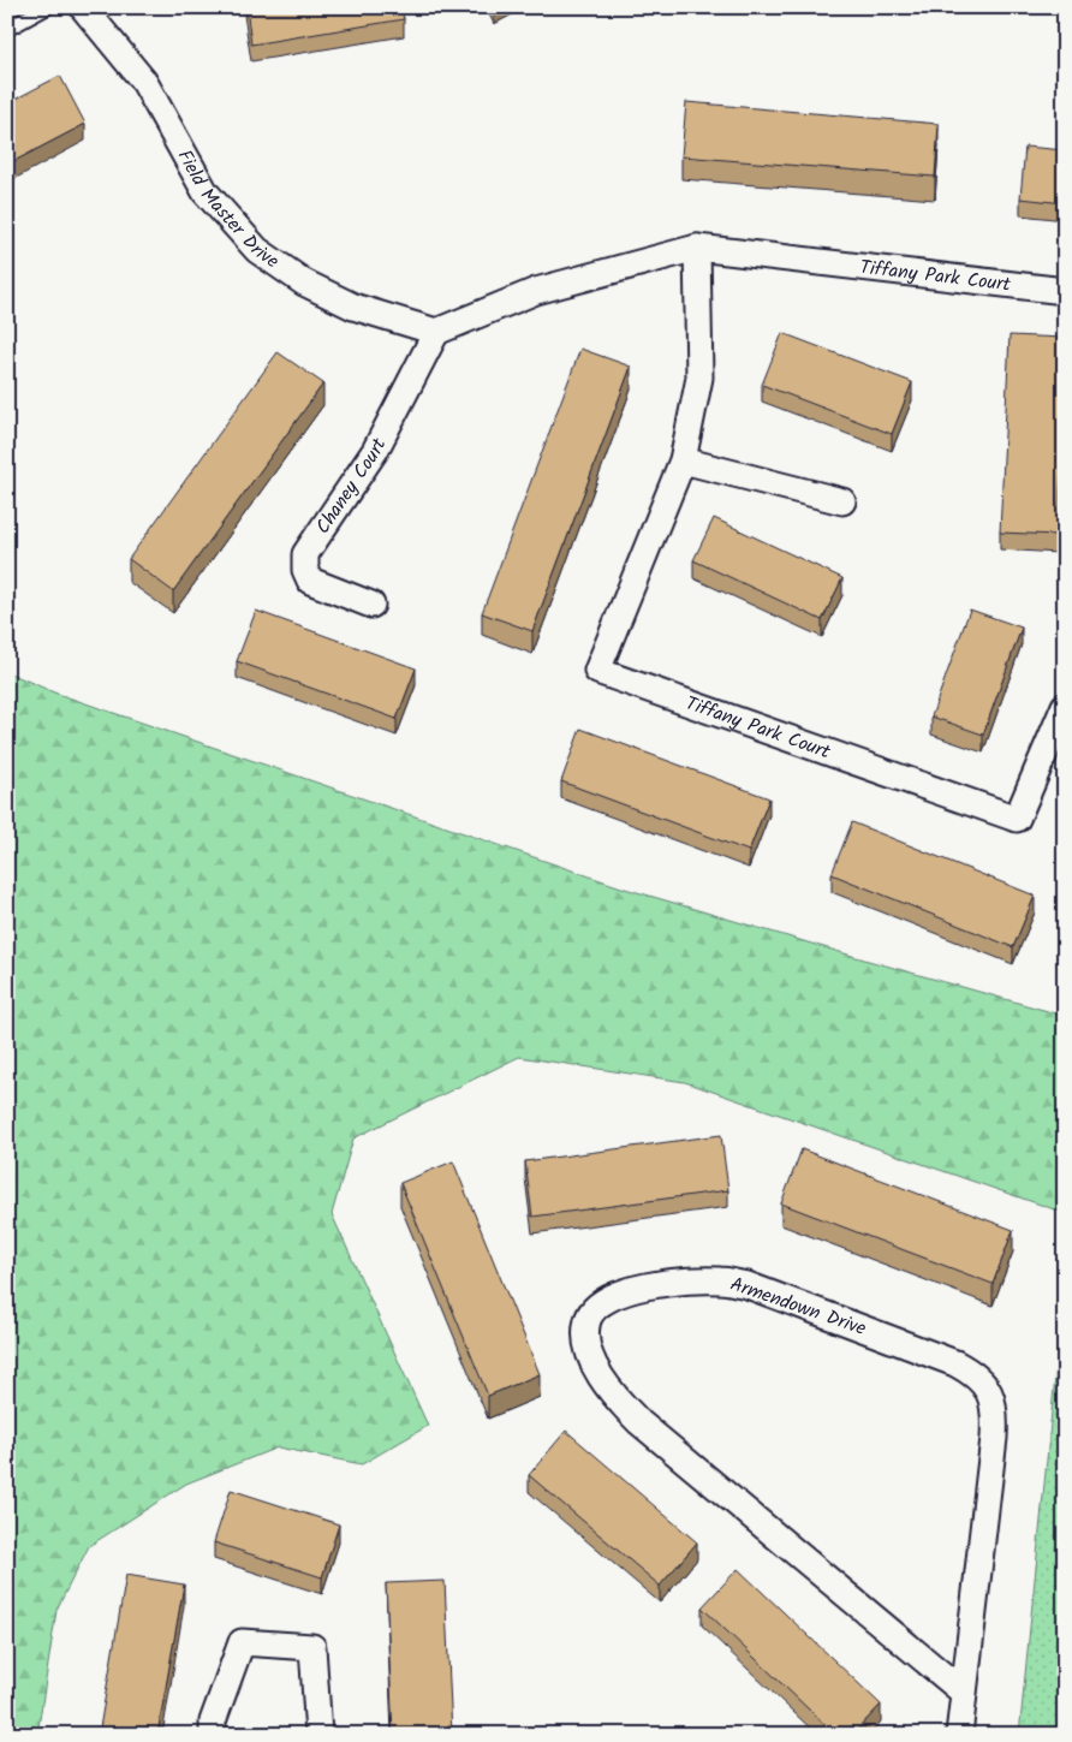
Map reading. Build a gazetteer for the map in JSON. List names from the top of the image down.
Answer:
{
  "streets": {
    "street": [
      "Field Master Drive",
      "Tiffany Park Court",
      "Chaney Court",
      "Armendown Drive"
    ]
  },
  "crossings": [
    ["Field Master Drive", "Tiffany Park Court"],
    ["Field Master Drive", "Chaney Court"],
    ["Tiffany Park Court", "Chaney Court"]
  ]
}
